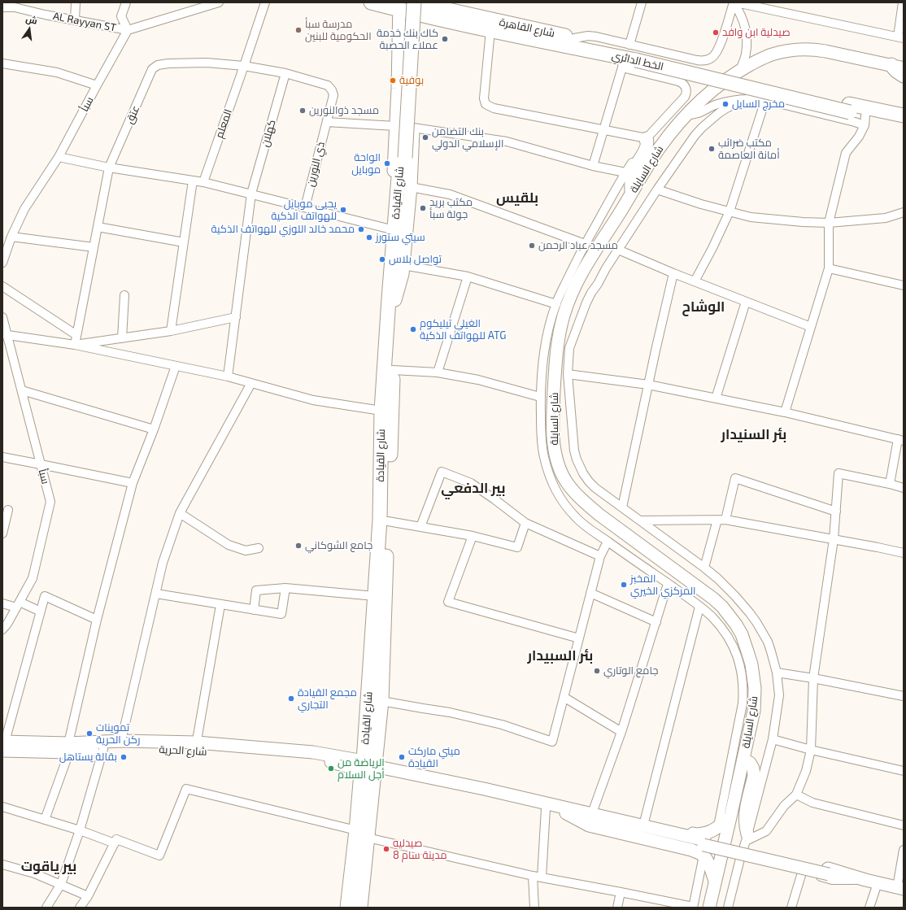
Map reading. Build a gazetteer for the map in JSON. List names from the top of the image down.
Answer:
{
  "streets": {
    "main road": ["شارع القاهرة", "الخط الدائري", "شارع القيادة"],
    "street": [
      "AL Rayyan ST",
      "سبأ",
      "عتق",
      "المعلم",
      "كهلان",
      "ذي النورين",
      "شارع السايلة",
      "شارع الحرية"
    ]
  },
  "crossings": [
    ["AL Rayyan ST", "سبأ"],
    ["شارع القاهرة", "الخط الدائري"],
    ["شارع القاهرة", "شارع القيادة"],
    ["الخط الدائري", "شارع القيادة"],
    ["عتق", "المعلم"],
    ["كهلان", "ذي النورين"]
  ],
  "districts": [
    "بلقيس",
    "الوشاح",
    "بئر السنيدار",
    "بير الدفعي",
    "بئر السبيدار",
    "بير ياقوت"
  ],
  "places": [
    "مدرسة سبأ الحكومية للبنين",
    "صيدلية ابن وافد",
    "كاك بنك خدمة عملاء الحصبة",
    "بوفية",
    "مخرج السايل",
    "مسجد ذوالنورين",
    "بنك التضامن الإسلامي الدولي",
    "مكتب ضرائب أمانة العاصمة",
    "الواحة موبايل",
    "مكتب بريد جولة سبأ",
    "يحيى موبايل للهواتف الذكية",
    "محمد خالد اللوزي للهواتف الذكية",
    "سيتي ستورز",
    "مسجد عباد الرحمن",
    "تواصل بلاس",
    "الغيلي تيليكوم للهواتف الذكية ATG",
    "جامع الشوكاني",
    "المخبز المركزي الخيري",
    "جامع الوتاري",
    "مجمع القيادة التجاري",
    "تموينات ركن الحرية",
    "بقالة يستاهل",
    "ميني ماركت القيادة",
    "الرياضة من أجل السلام",
    "صيدليه مدينة سام 8"
  ],
  "north": "top"
}
